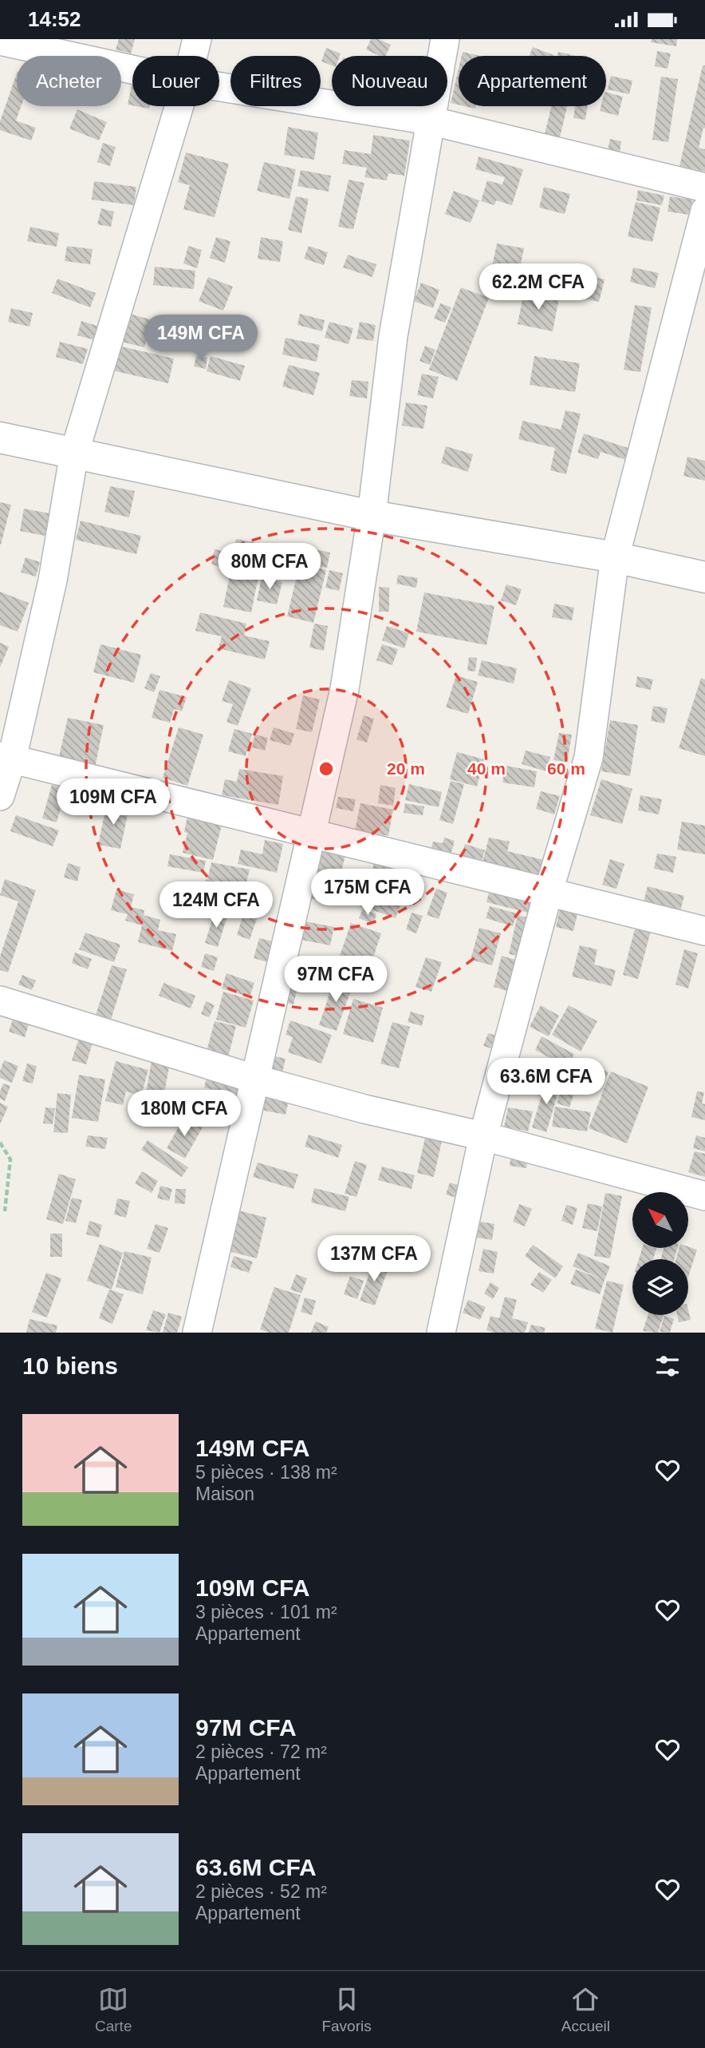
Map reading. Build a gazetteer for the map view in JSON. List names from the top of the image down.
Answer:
{
  "north": "top left",
  "page": {
    "status": "14:52",
    "chip": [
      "Acheter",
      "Louer",
      "Filtres",
      "Nouveau",
      "Appartement"
    ],
    "price": [
      "62.2M CFA",
      "149M CFA",
      "80M CFA",
      "109M CFA",
      "175M CFA",
      "124M CFA",
      "97M CFA",
      "63.6M CFA",
      "180M CFA",
      "137M CFA"
    ],
    "heading": "10 biens",
    "list": [
      {
        "name": "149M CFA",
        "note": "5 pièces · 138 m² · Maison"
      },
      {
        "name": "109M CFA",
        "note": "3 pièces · 101 m² · Appartement"
      },
      {
        "name": "97M CFA",
        "note": "2 pièces · 72 m² · Appartement"
      },
      {
        "name": "63.6M CFA",
        "note": "2 pièces · 52 m² · Appartement"
      }
    ],
    "tabs": ["Carte", "Favoris", "Accueil"]
  },
  "rings": ["20 m", "40 m", "60 m"]
}
